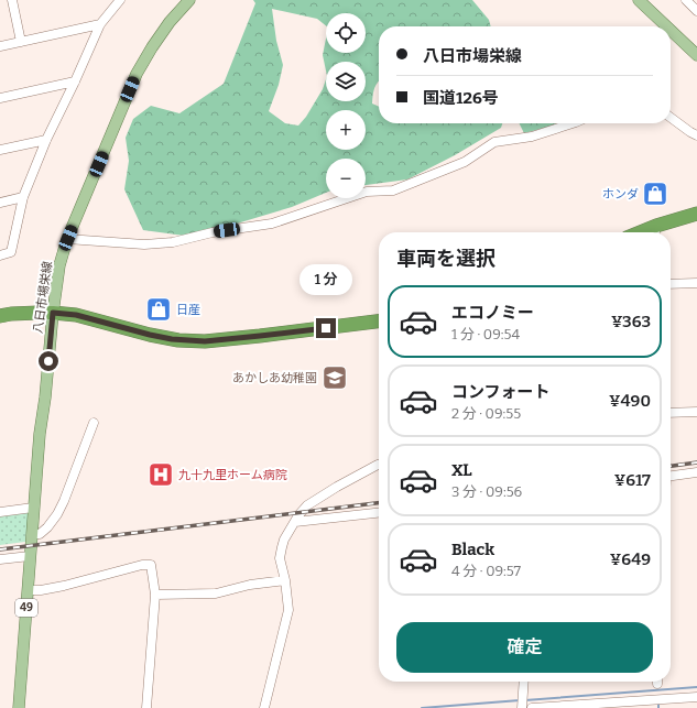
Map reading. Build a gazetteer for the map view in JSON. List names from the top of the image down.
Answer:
{
  "streets": {
    "main road": ["八日市場栄線", "49"]
  },
  "places": {
    "shop": ["ホンダ", "日産"],
    "school or university": ["あかしあ幼稚園"],
    "hospital": ["九十九里ホーム病院"]
  },
  "page": {
    "map_buttons": ["+", "−"],
    "banner": ["八日市場栄線", "国道126号"],
    "heading": "車両を選択",
    "bubble": "1 分",
    "list": [
      {
        "name": "エコノミー",
        "note": "1 分 · 09:54",
        "value": "¥363"
      },
      {
        "name": "コンフォート",
        "note": "2 分 · 09:55",
        "value": "¥490"
      },
      {
        "name": "XL",
        "note": "3 分 · 09:56",
        "value": "¥617"
      },
      {
        "name": "Black",
        "note": "4 分 · 09:57",
        "value": "¥649"
      }
    ],
    "buttons": "確定"
  }
}
